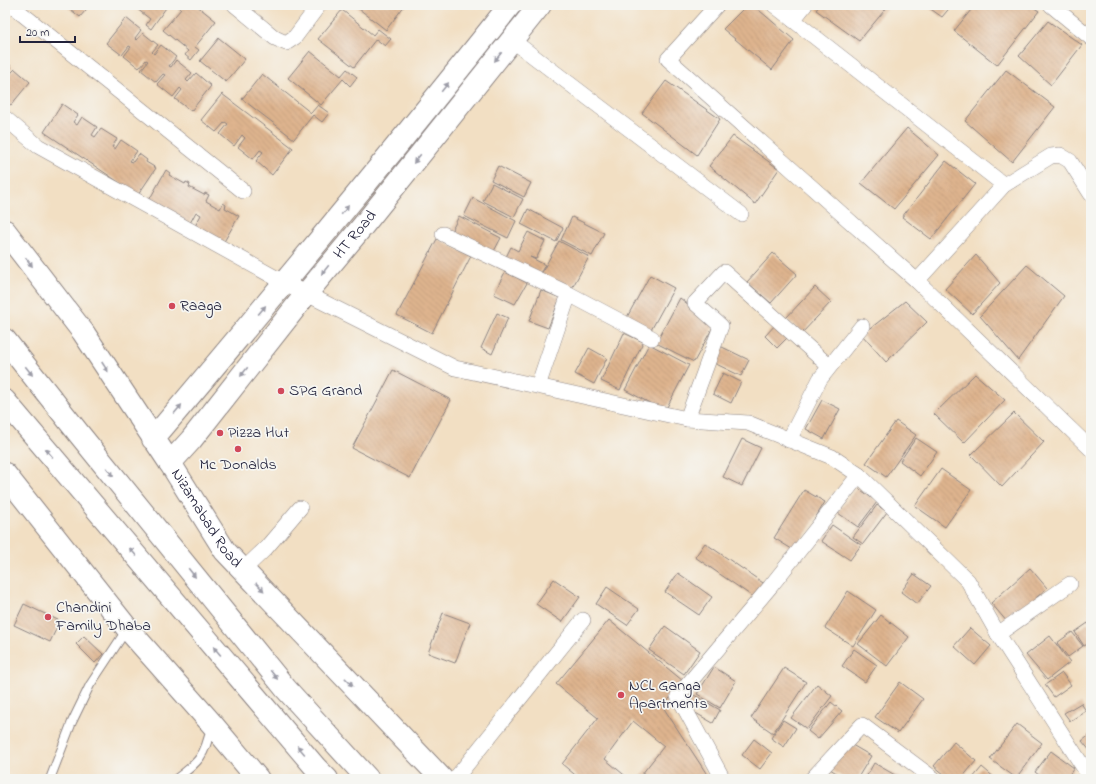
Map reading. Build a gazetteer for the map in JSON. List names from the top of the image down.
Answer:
{
  "streets": {
    "main road": ["HT Road", "Nizamabad Road"]
  },
  "crossings": [
    ["HT Road", "Nizamabad Road"]
  ],
  "places": [
    "Raaga",
    "SPG Grand",
    "Pizza Hut",
    "Mc Donalds",
    "Chandini Family Dhaba",
    "NCL Ganga Apartments"
  ],
  "scale_bar": "20 m"
}
